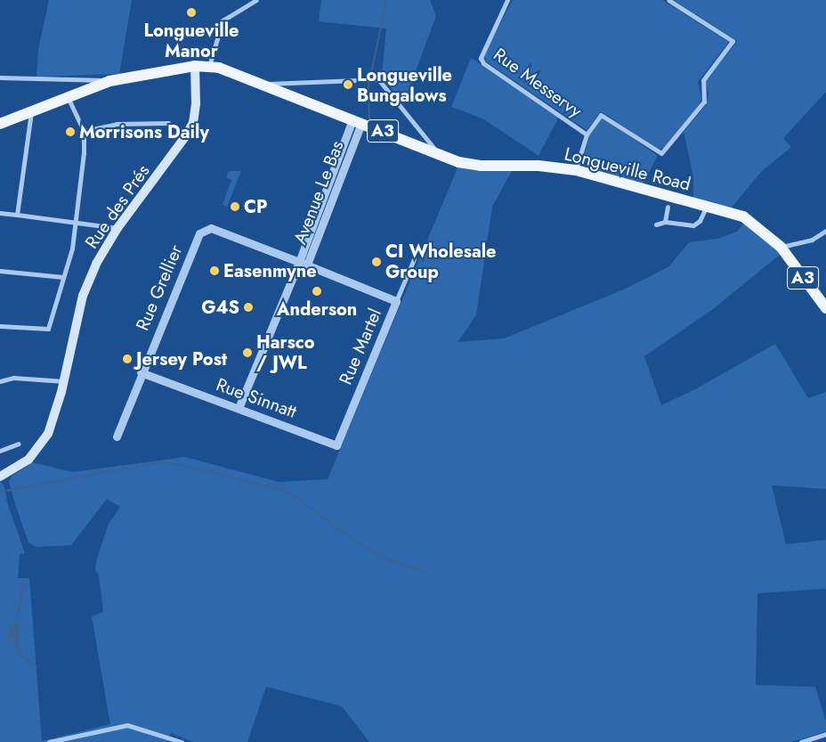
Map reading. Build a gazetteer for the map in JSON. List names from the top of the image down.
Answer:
{
  "streets": {
    "main road": ["A3", "Longueville Road", "Rue des Prés"],
    "street": [
      "Rue Messervy",
      "Avenue Le Bas",
      "Rue Grellier",
      "Rue Martel",
      "Rue Sinnatt"
    ]
  },
  "crossings": [
    ["A3", "Longueville Road"],
    ["Longueville Road", "Avenue Le Bas"],
    ["Longueville Road", "Rue des Prés"],
    ["Avenue Le Bas", "Rue Grellier"],
    ["Avenue Le Bas", "Rue Sinnatt"],
    ["Rue Grellier", "Rue Sinnatt"],
    ["Rue Martel", "Rue Sinnatt"]
  ],
  "places": [
    "Longueville Manor",
    "Longueville Bungalows",
    "Morrisons Daily",
    "CP",
    "CI Wholesale Group",
    "Easenmyne",
    "Anderson",
    "G4S",
    "Harsco / JWL",
    "Jersey Post"
  ]
}
